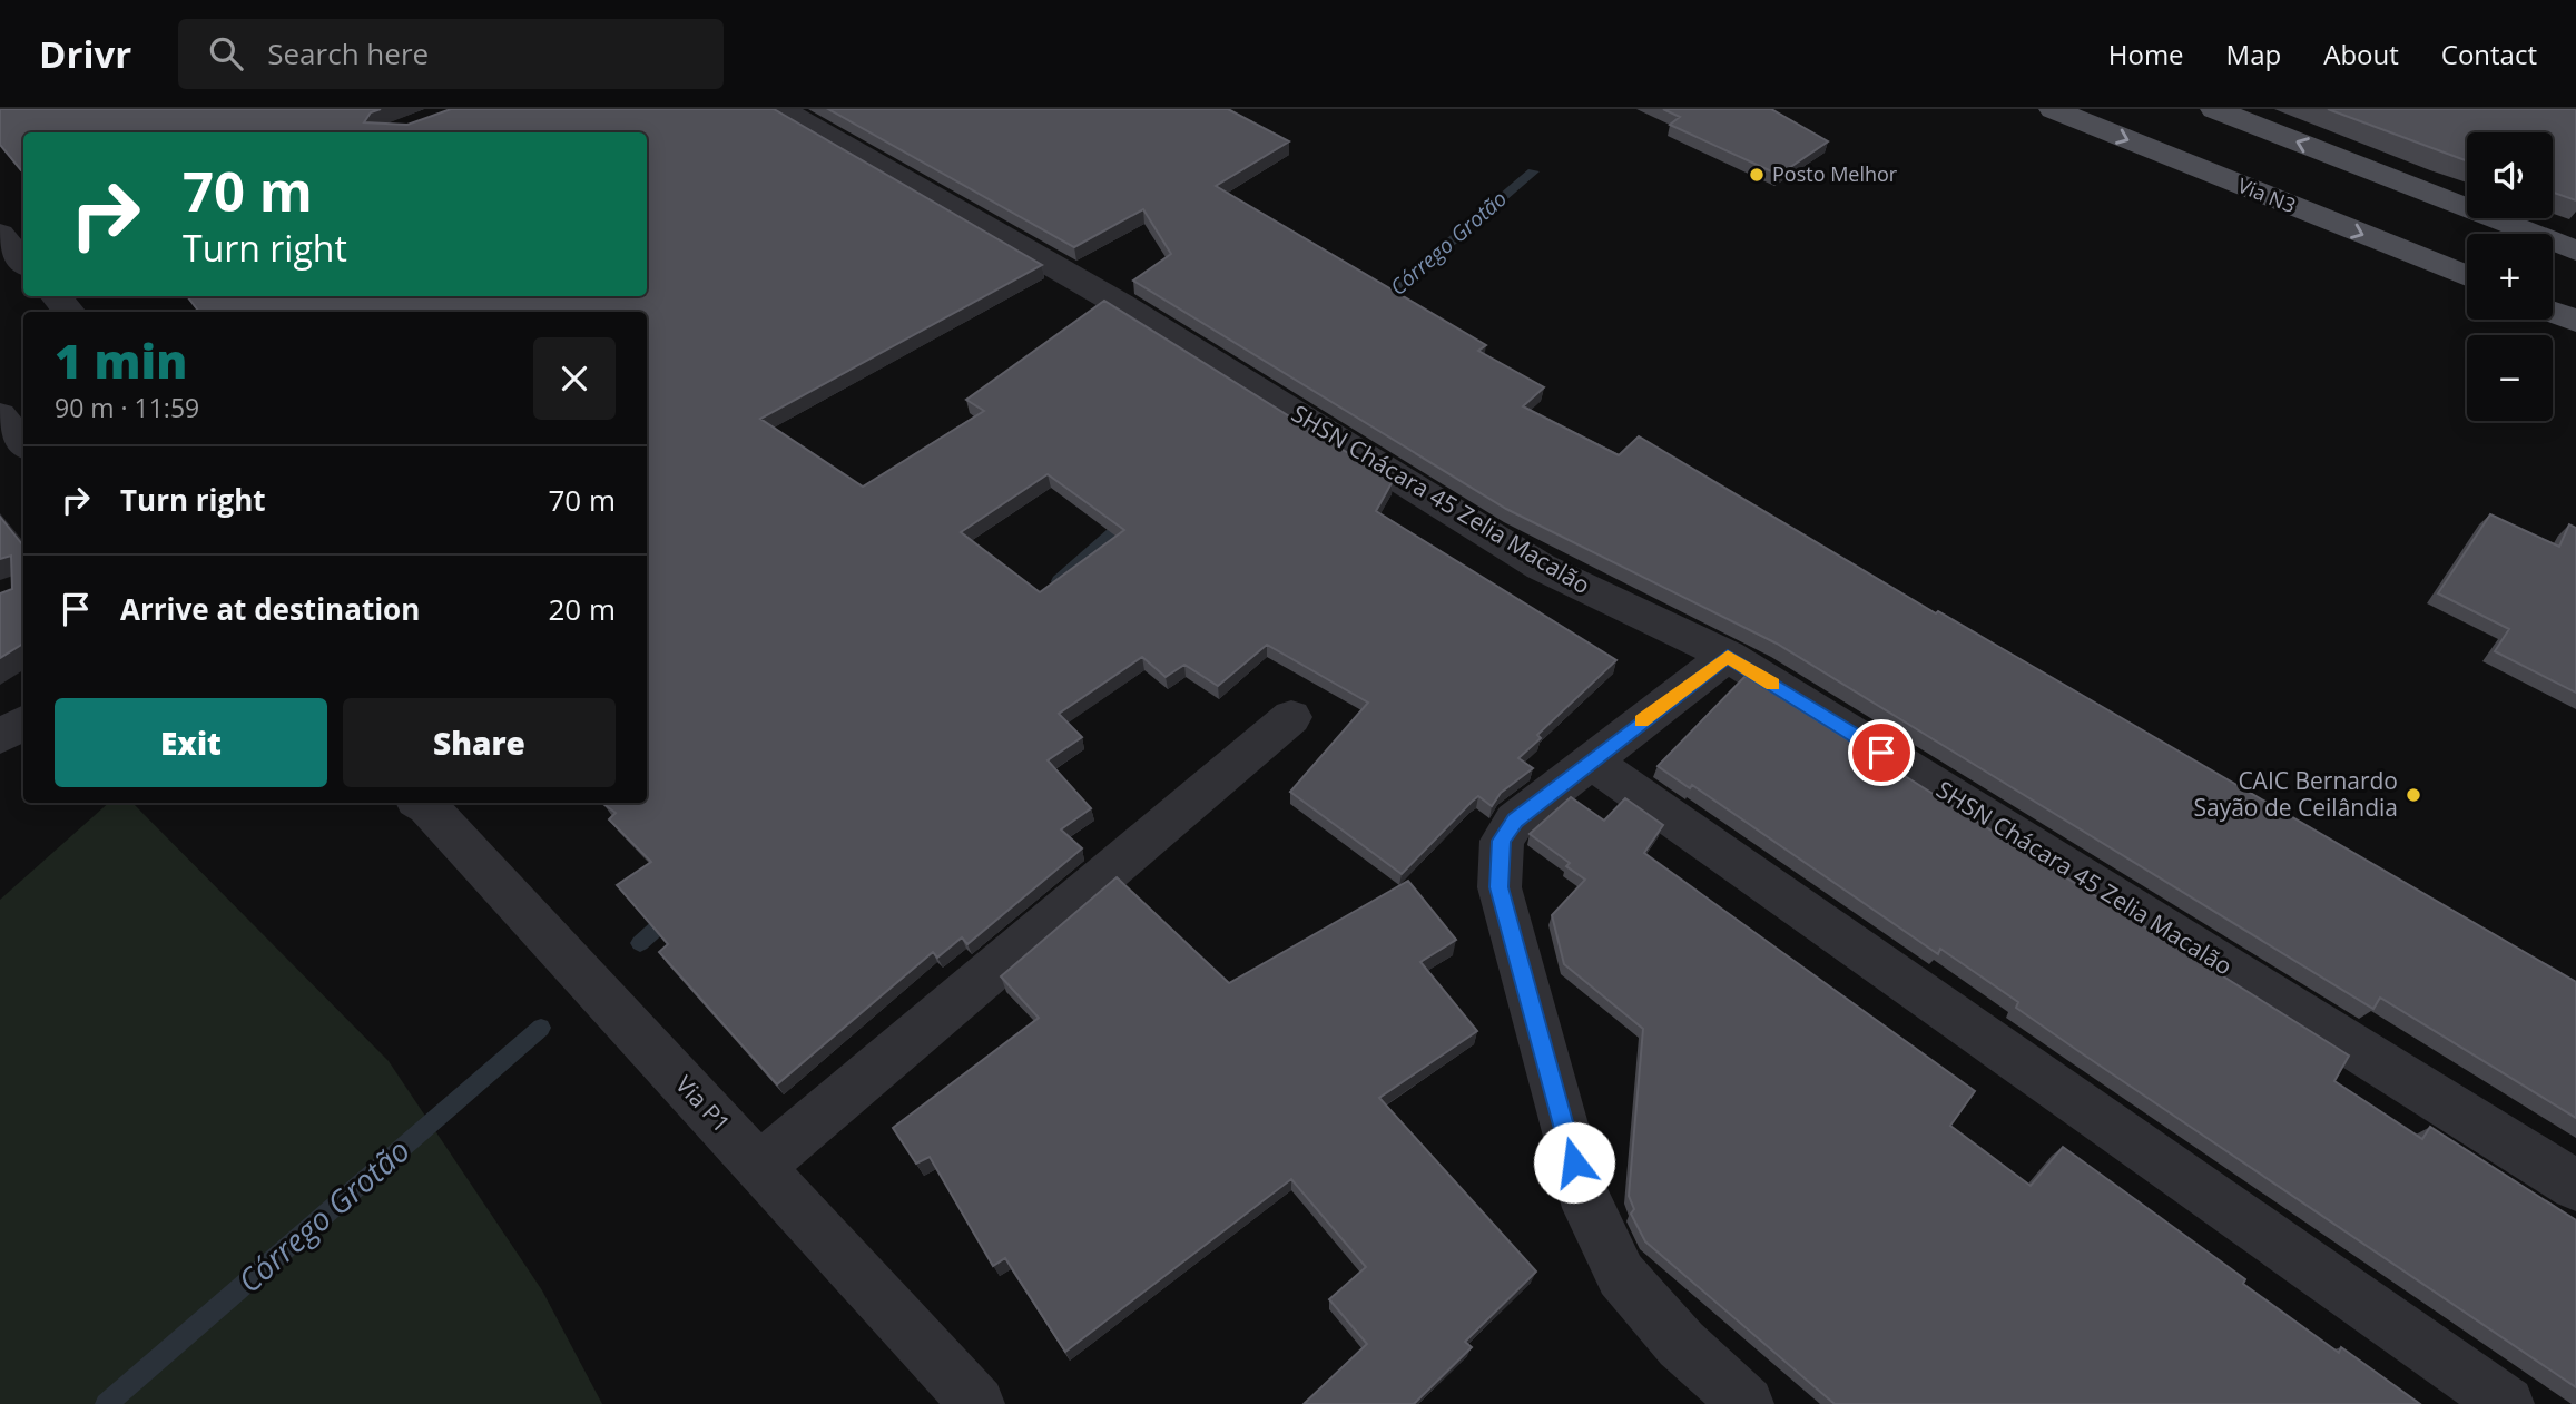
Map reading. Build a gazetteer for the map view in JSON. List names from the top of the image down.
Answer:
{
  "streets": {
    "main road": ["Via N3"],
    "street": ["SHSN Chácara 45 Zelia Macalão", "Via P1"]
  },
  "water": ["Córrego Grotão"],
  "places": ["Posto Melhor", "CAIC Bernardo Sayão de Ceilândia"],
  "page": {
    "header": "Drivr",
    "search": "Search here",
    "nav": [
      "Home",
      "Map",
      "About",
      "Contact"
    ],
    "map_buttons": ["+", "−"],
    "turn": ["70 m", "Turn right"],
    "heading": ["1 min", "90 m · 11:59"],
    "list": [
      {
        "name": "Turn right",
        "value": "70 m"
      },
      {
        "name": "Arrive at destination",
        "value": "20 m"
      }
    ],
    "buttons": ["Exit", "Share"]
  }
}
